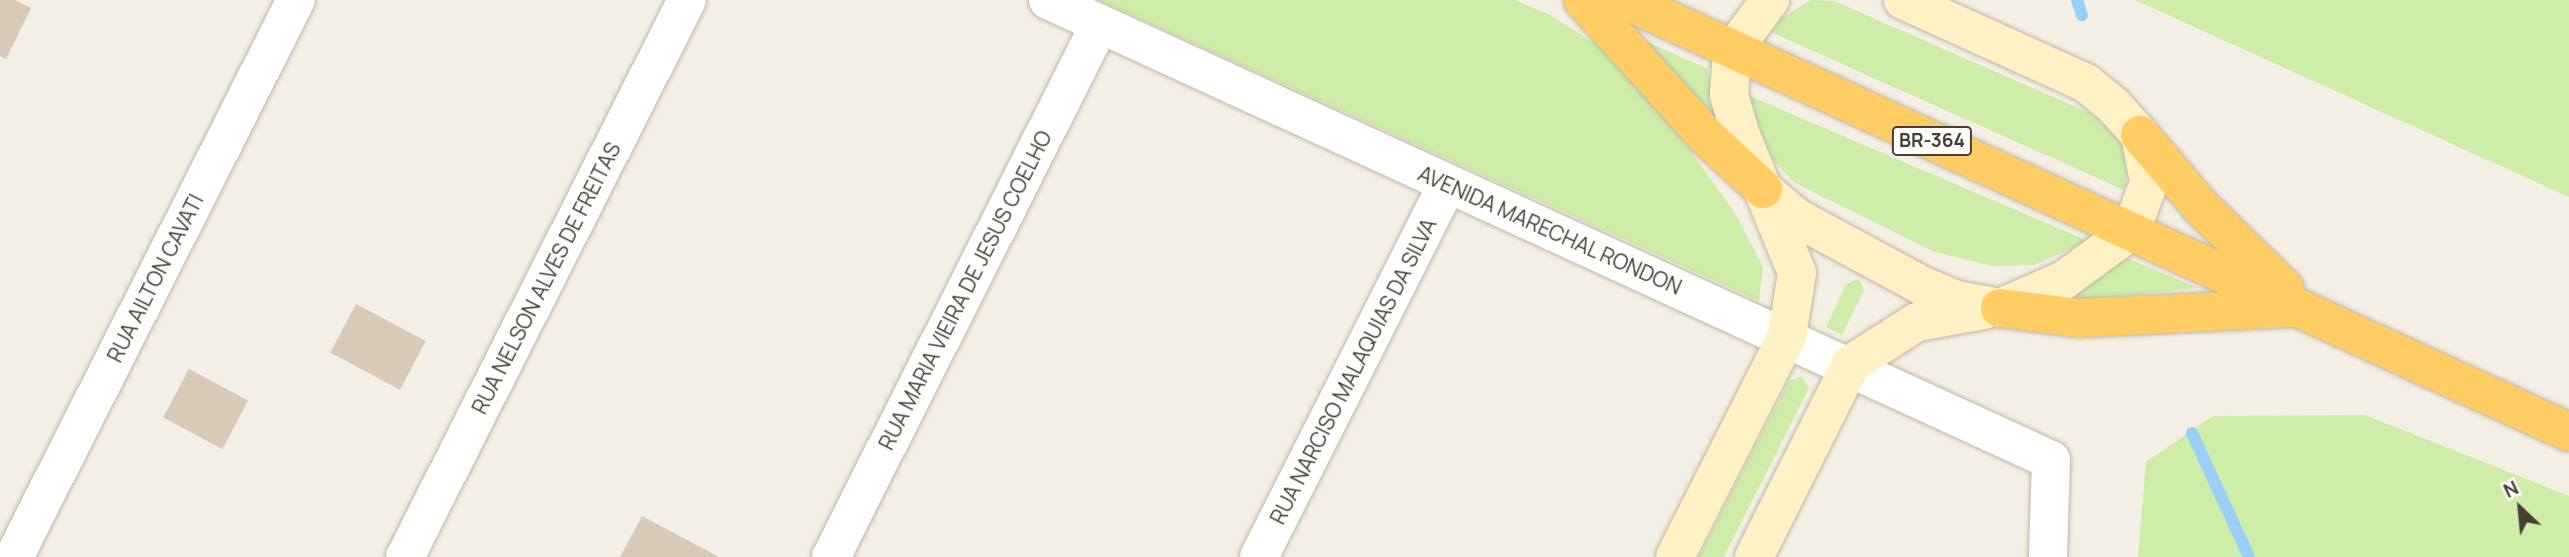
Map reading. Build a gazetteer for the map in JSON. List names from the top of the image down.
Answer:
{
  "streets": {
    "highway": ["BR-364"],
    "street": [
      "AVENIDA MARECHAL RONDON",
      "RUA AILTON CAVATI",
      "RUA NELSON ALVES DE FREITAS",
      "RUA MARIA VIEIRA DE JESUS COELHO",
      "RUA NARCISO MALAQUIAS DA SILVA"
    ]
  },
  "crossings": [
    ["AVENIDA MARECHAL RONDON", "RUA MARIA VIEIRA DE JESUS COELHO"],
    ["AVENIDA MARECHAL RONDON", "RUA NARCISO MALAQUIAS DA SILVA"]
  ],
  "north": "top left"
}
